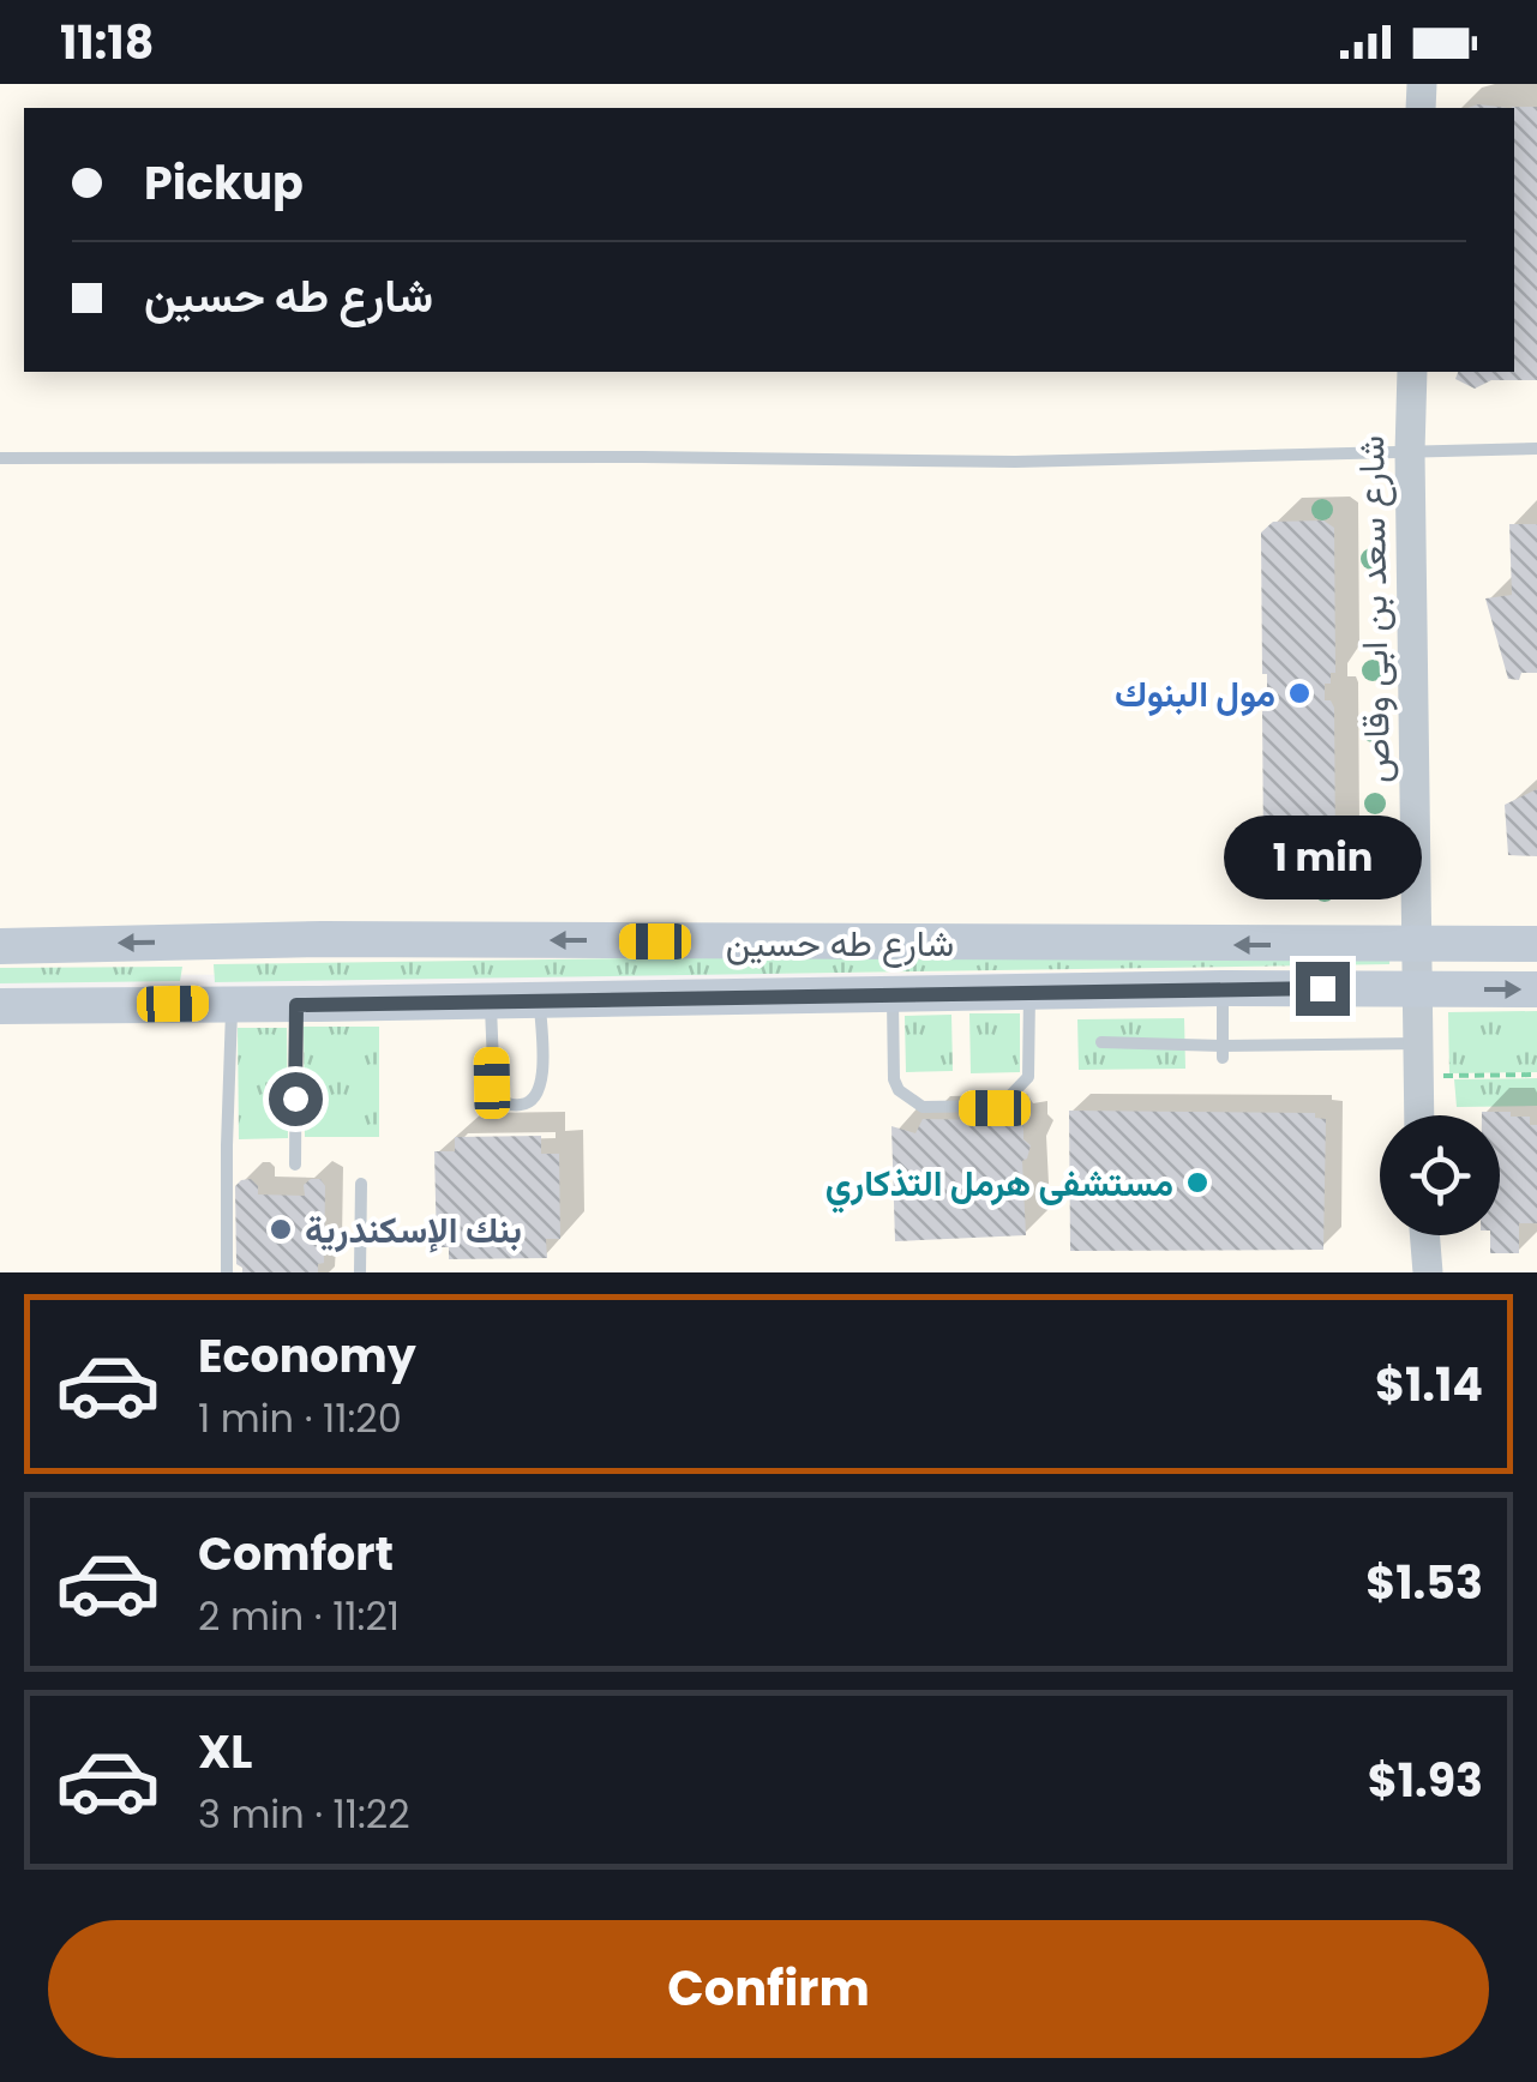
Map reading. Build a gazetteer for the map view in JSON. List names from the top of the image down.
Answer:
{
  "streets": {
    "main road": ["شارع طه حسين"],
    "street": ["شارع سعد بن ابى وقاص"]
  },
  "crossings": [
    ["شارع سعد بن ابى وقاص", "شارع طه حسين"]
  ],
  "places": ["مول البنوك", "مستشفى هرمل التذكاري", "بنك الإسكندرية"],
  "page": {
    "status": "11:18",
    "banner": ["Pickup", "شارع طه حسين"],
    "bubble": "1 min",
    "list": [
      {
        "name": "Economy",
        "note": "1 min · 11:20",
        "value": "$1.14"
      },
      {
        "name": "Comfort",
        "note": "2 min · 11:21",
        "value": "$1.53"
      },
      {
        "name": "XL",
        "note": "3 min · 11:22",
        "value": "$1.93"
      }
    ],
    "buttons": "Confirm"
  }
}
